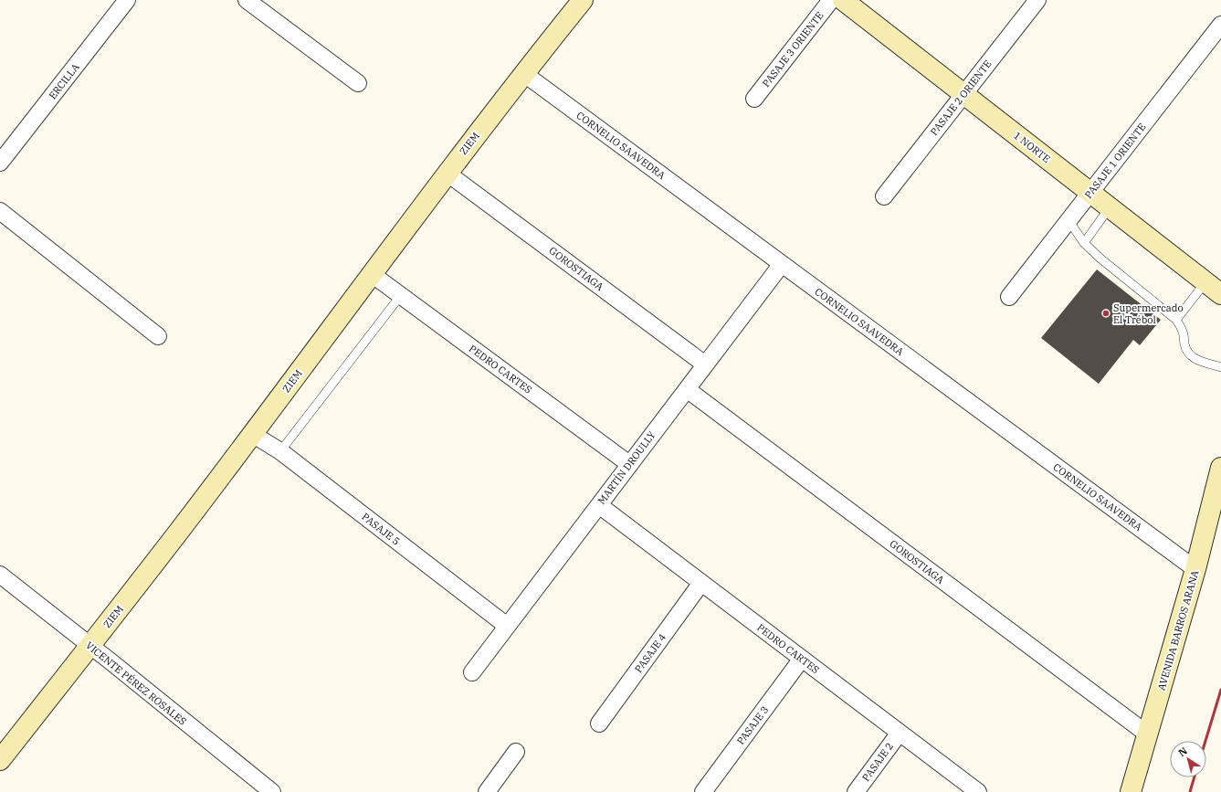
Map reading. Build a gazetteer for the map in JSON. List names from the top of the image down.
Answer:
{
  "streets": {
    "street": [
      "PASAJE 3 ORIENTE",
      "ERCILLA",
      "PASAJE 2 ORIENTE",
      "ZIEM",
      "CORNELIO SAAVEDRA",
      "1 NORTE",
      "PASAJE 1 ORIENTE",
      "GOROSTIAGA",
      "PEDRO CARTES",
      "MARTÍN DROULLY",
      "PASAJE 5",
      "AVENIDA BARROS ARANA",
      "PASAJE 4",
      "VICENTE PÉREZ ROSALES",
      "PASAJE 3",
      "PASAJE 2"
    ]
  },
  "crossings": [
    ["PASAJE 2 ORIENTE", "1 NORTE"],
    ["ZIEM", "CORNELIO SAAVEDRA"],
    ["ZIEM", "GOROSTIAGA"],
    ["ZIEM", "PEDRO CARTES"],
    ["ZIEM", "PASAJE 5"],
    ["ZIEM", "VICENTE PÉREZ ROSALES"],
    ["CORNELIO SAAVEDRA", "MARTÍN DROULLY"],
    ["CORNELIO SAAVEDRA", "AVENIDA BARROS ARANA"],
    ["1 NORTE", "PASAJE 1 ORIENTE"],
    ["GOROSTIAGA", "MARTÍN DROULLY"],
    ["GOROSTIAGA", "AVENIDA BARROS ARANA"],
    ["PEDRO CARTES", "MARTÍN DROULLY"],
    ["PEDRO CARTES", "PASAJE 4"],
    ["PEDRO CARTES", "PASAJE 3"],
    ["PEDRO CARTES", "PASAJE 2"],
    ["MARTÍN DROULLY", "PASAJE 5"]
  ],
  "places": ["Supermercado El Trébol"],
  "north": "top left"
}
